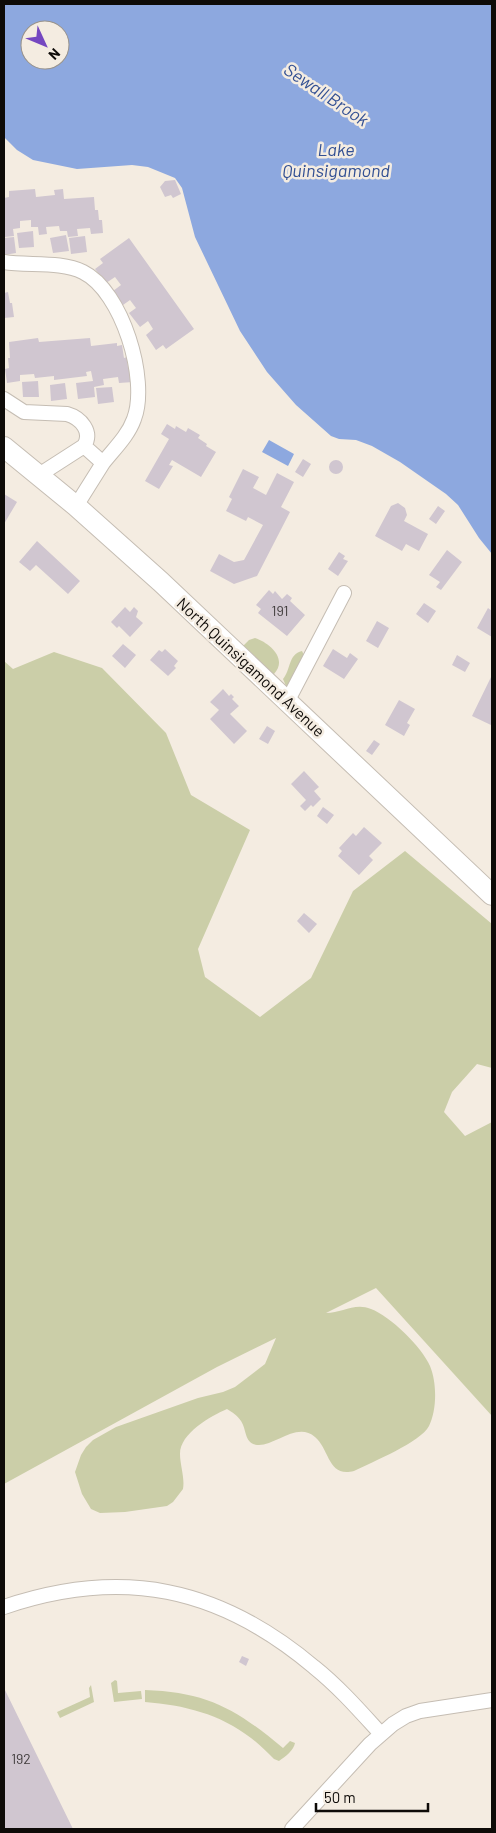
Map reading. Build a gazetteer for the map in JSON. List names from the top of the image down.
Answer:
{
  "streets": {
    "main road": ["North Quinsigamond Avenue"]
  },
  "water": ["Sewall Brook", "Lake Quinsigamond"],
  "house_numbers": ["191", "192"],
  "scale_bar": "50 m",
  "north": "bottom right"
}
